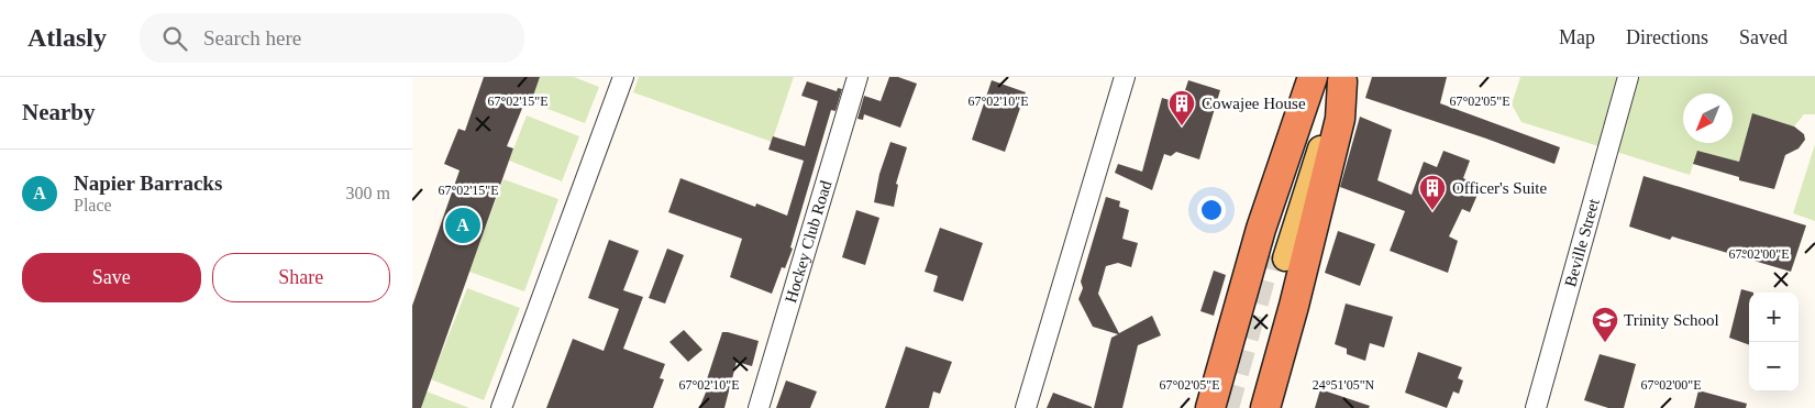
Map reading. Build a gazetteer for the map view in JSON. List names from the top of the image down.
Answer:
{
  "streets": {
    "street": ["Beville Street", "Hockey Club Road"]
  },
  "places": {
    "building": ["Cowajee House", "Officer's Suite"],
    "school or university": ["Trinity School"]
  },
  "north": "bottom left",
  "page": {
    "header": "Atlasly",
    "search": "Search here",
    "nav": ["Map", "Directions", "Saved"],
    "heading": "Nearby",
    "list": [
      {
        "mark": "A",
        "name": "Napier Barracks",
        "note": "Place",
        "value": "300 m"
      }
    ],
    "pins": "A",
    "buttons": ["Save", "Share"],
    "map_buttons": ["+", "−"]
  },
  "coordinates": [
    "67°02'15\"E",
    "67°02'10\"E",
    "67°02'05\"E",
    "67°02'00\"E",
    "24°51'05\"N"
  ]
}
